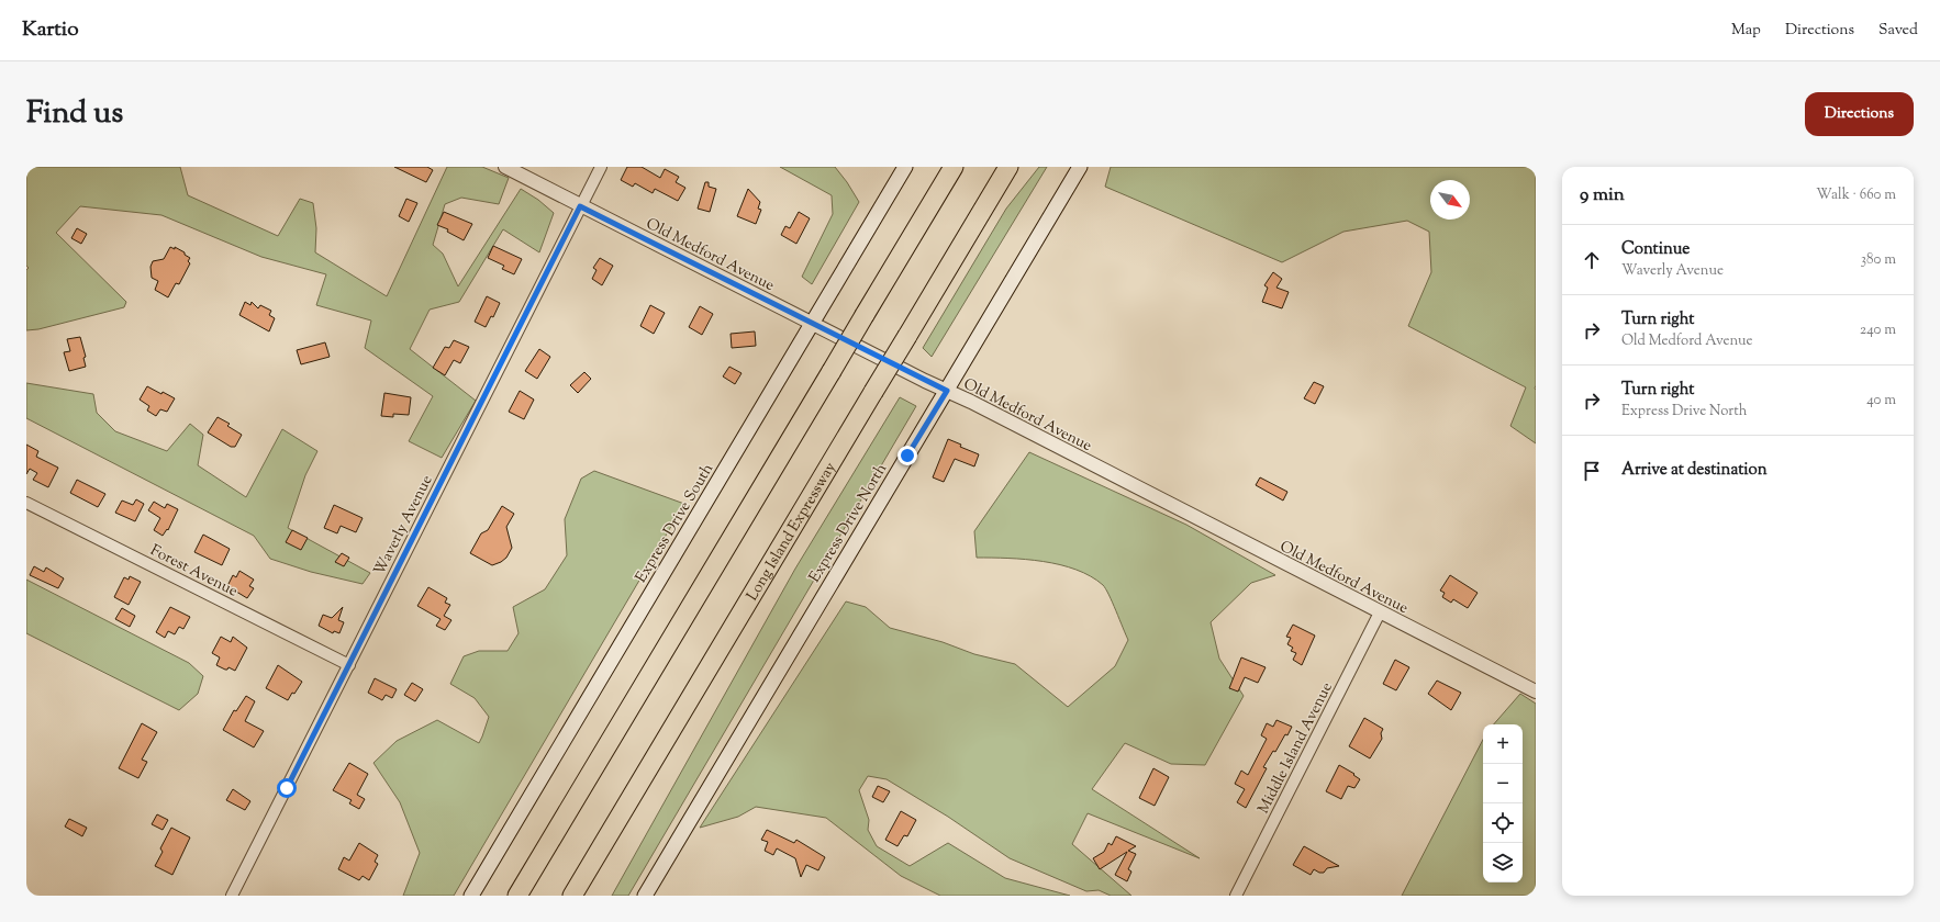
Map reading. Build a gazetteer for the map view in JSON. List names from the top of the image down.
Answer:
{
  "streets": {
    "highway": ["Long Island Expressway"],
    "main road": ["Express Drive South", "Express Drive North"],
    "street": [
      "Old Medford Avenue",
      "Waverly Avenue",
      "Forest Avenue",
      "Middle Island Avenue"
    ]
  },
  "crossings": [
    ["Old Medford Avenue", "Express Drive South"],
    ["Old Medford Avenue", "Express Drive North"],
    ["Old Medford Avenue", "Waverly Avenue"],
    ["Old Medford Avenue", "Middle Island Avenue"],
    ["Waverly Avenue", "Forest Avenue"]
  ],
  "north": "bottom right",
  "page": {
    "header": "Kartio",
    "nav": ["Map", "Directions", "Saved"],
    "title": "Find us",
    "buttons": "Directions",
    "heading": ["9 min", "Walk · 660 m"],
    "list": [
      ["Continue", "Waverly Avenue", "380 m"],
      ["Turn right", "Old Medford Avenue", "240 m"],
      ["Turn right", "Express Drive North", "40 m"],
      "Arrive at destination"
    ],
    "map_buttons": ["+", "−"]
  }
}
